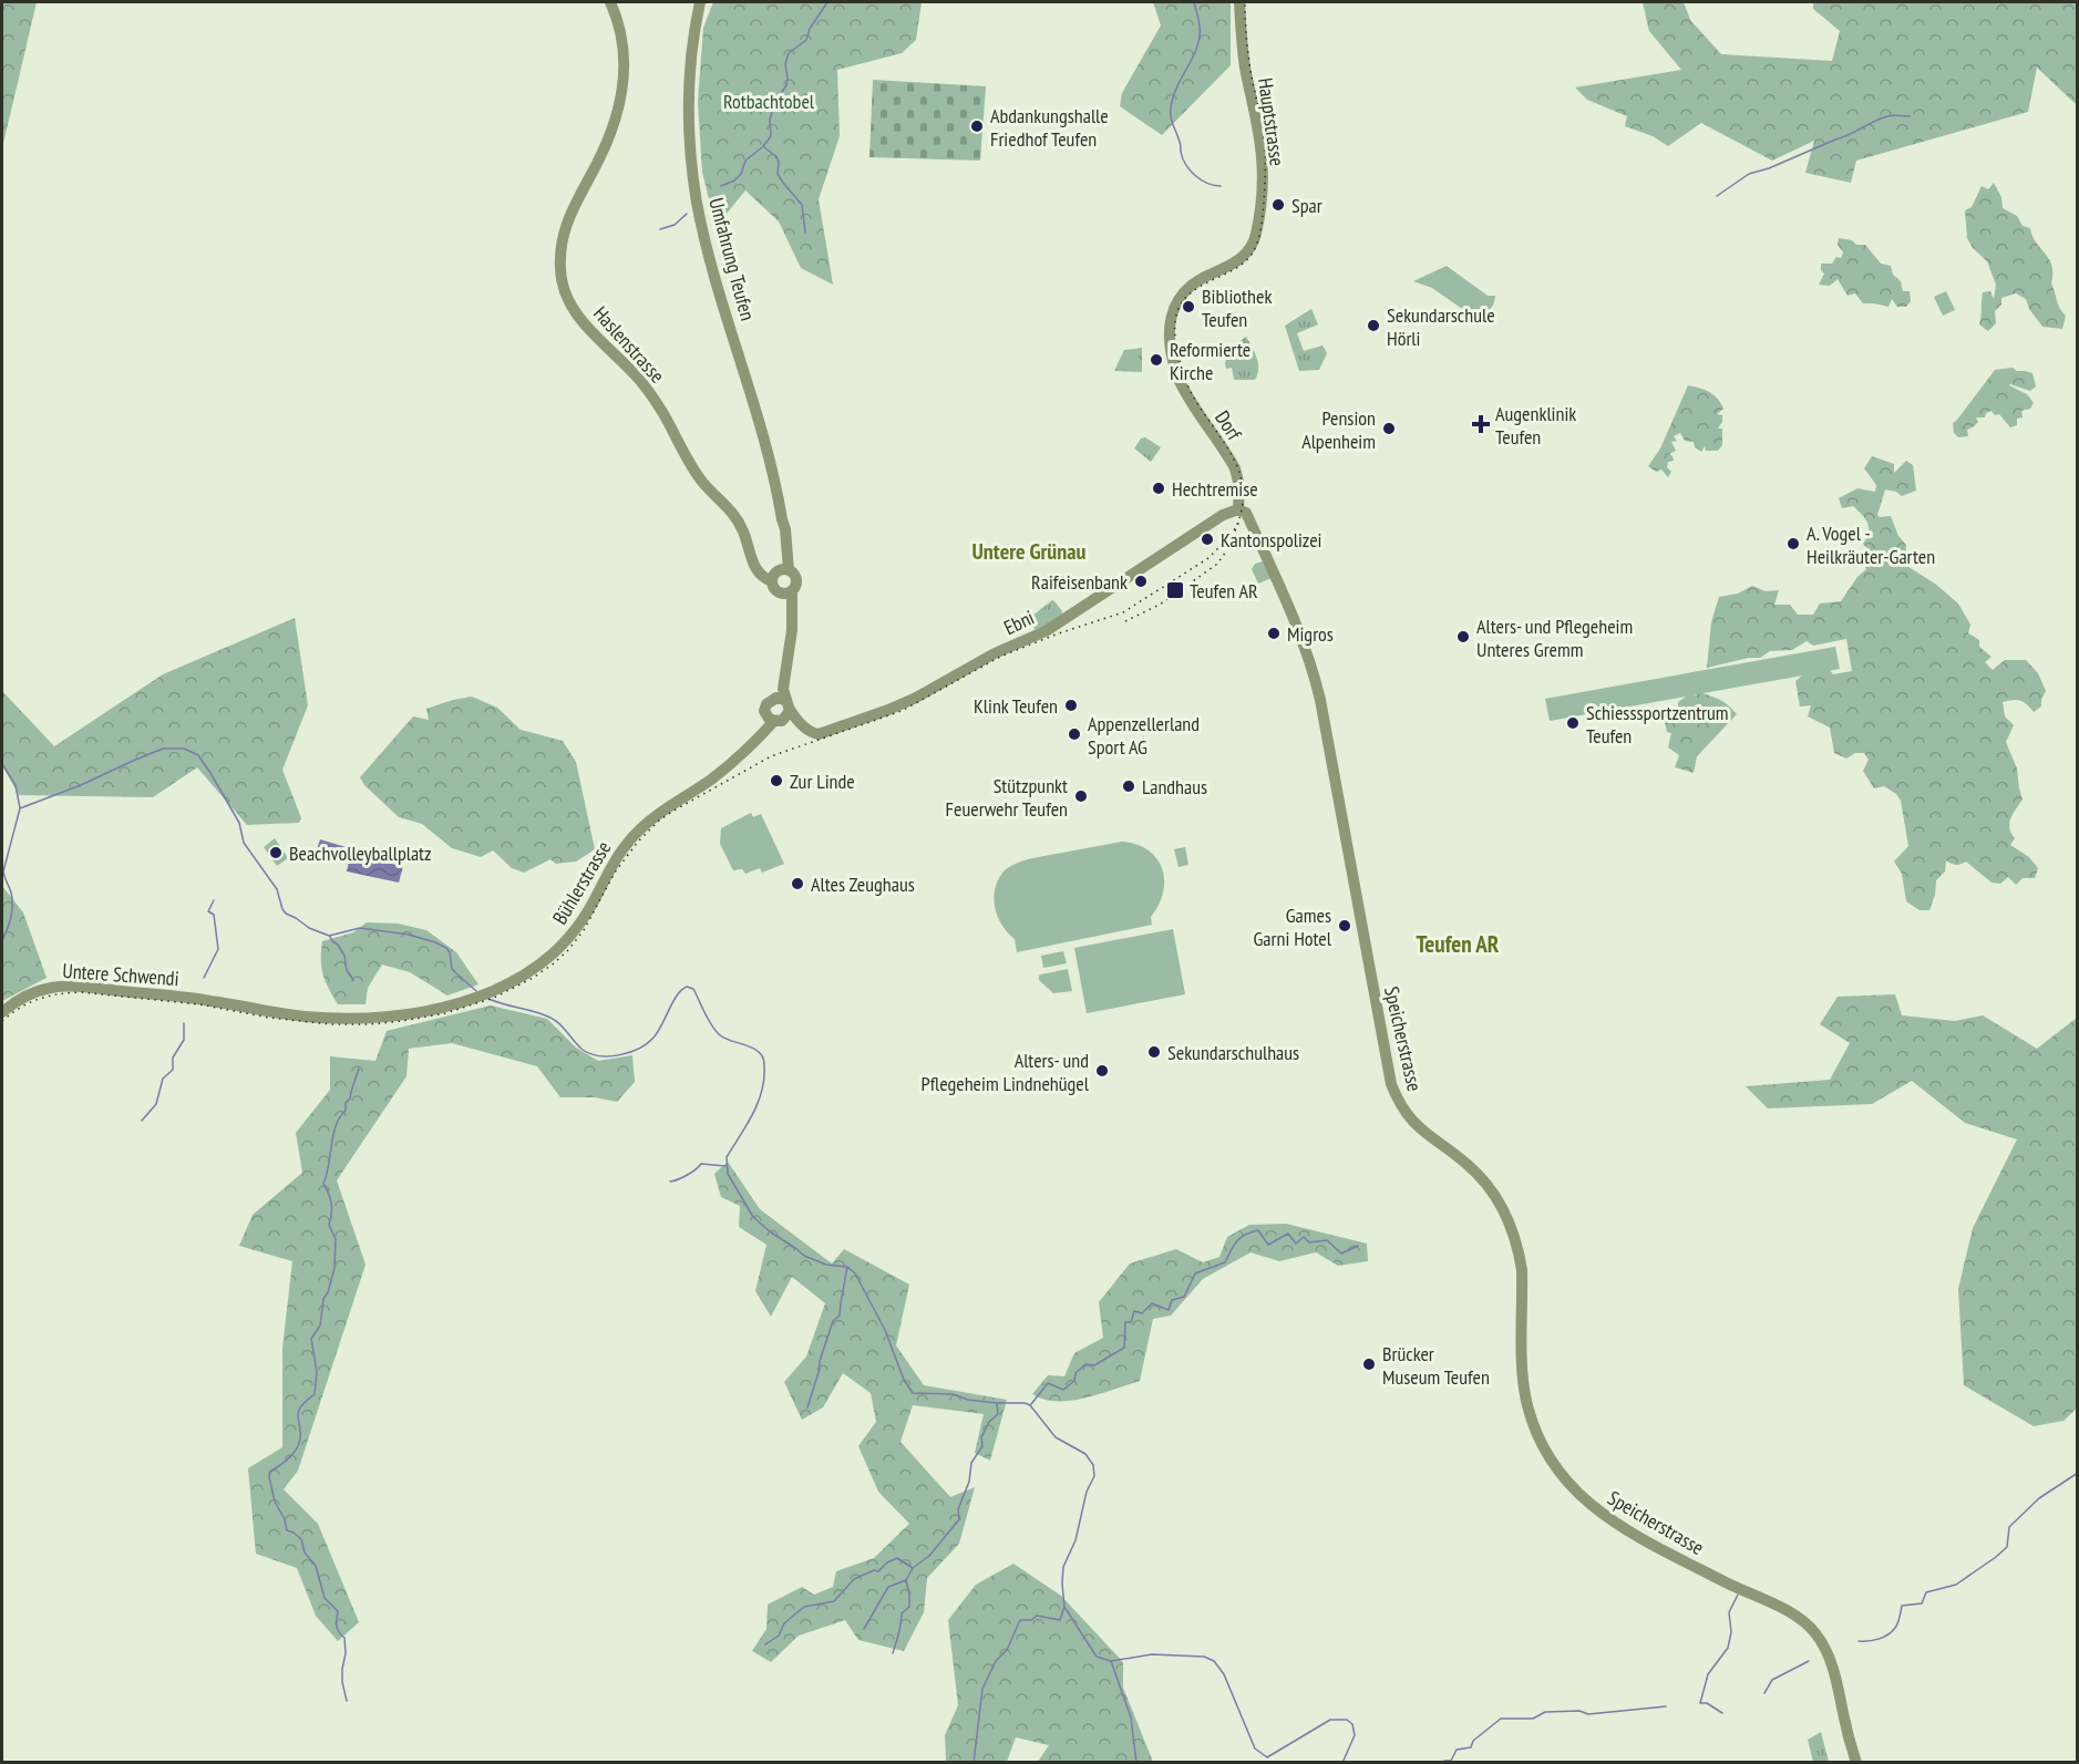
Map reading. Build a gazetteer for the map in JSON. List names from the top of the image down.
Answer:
{
  "streets": {
    "main road": [
      "Hauptstrasse",
      "Umfahrung Teufen",
      "Haslenstrasse",
      "Dorf",
      "Ebni",
      "Bühlerstrasse",
      "Untere Schwendi",
      "Speicherstrasse"
    ]
  },
  "crossings": [
    ["Hauptstrasse", "Dorf"],
    ["Umfahrung Teufen", "Haslenstrasse"],
    ["Dorf", "Ebni"],
    ["Dorf", "Speicherstrasse"],
    ["Ebni", "Bühlerstrasse"],
    ["Ebni", "Speicherstrasse"],
    ["Bühlerstrasse", "Untere Schwendi"]
  ],
  "districts": ["Untere Grünau", "Teufen AR"],
  "parks": ["Rotbachtobel"],
  "places": {
    "other": [
      "Abdankungshalle Friedhof Teufen",
      "Spar",
      "Bibliothek Teufen",
      "Sekundarschule Hörli",
      "Reformierte Kirche",
      "Pension Alpenheim",
      "Hechtremise",
      "Kantonspolizei",
      "A. Vogel - Heilkräuter-Garten",
      "Raifeisenbank",
      "Migros",
      "Alters- und Pflegeheim Unteres Gremm",
      "Klink Teufen",
      "Schiesssportzentrum Teufen",
      "Appenzellerland Sport AG",
      "Zur Linde",
      "Landhaus",
      "Stützpunkt Feuerwehr Teufen",
      "Beachvolleyballplatz",
      "Altes Zeughaus",
      "Games Garni Hotel",
      "Sekundarschulhaus",
      "Alters- und Pflegeheim Lindnehügel",
      "Brücker Museum Teufen"
    ],
    "health": ["Augenklinik Teufen"],
    "transit": ["Teufen AR"]
  }
}
